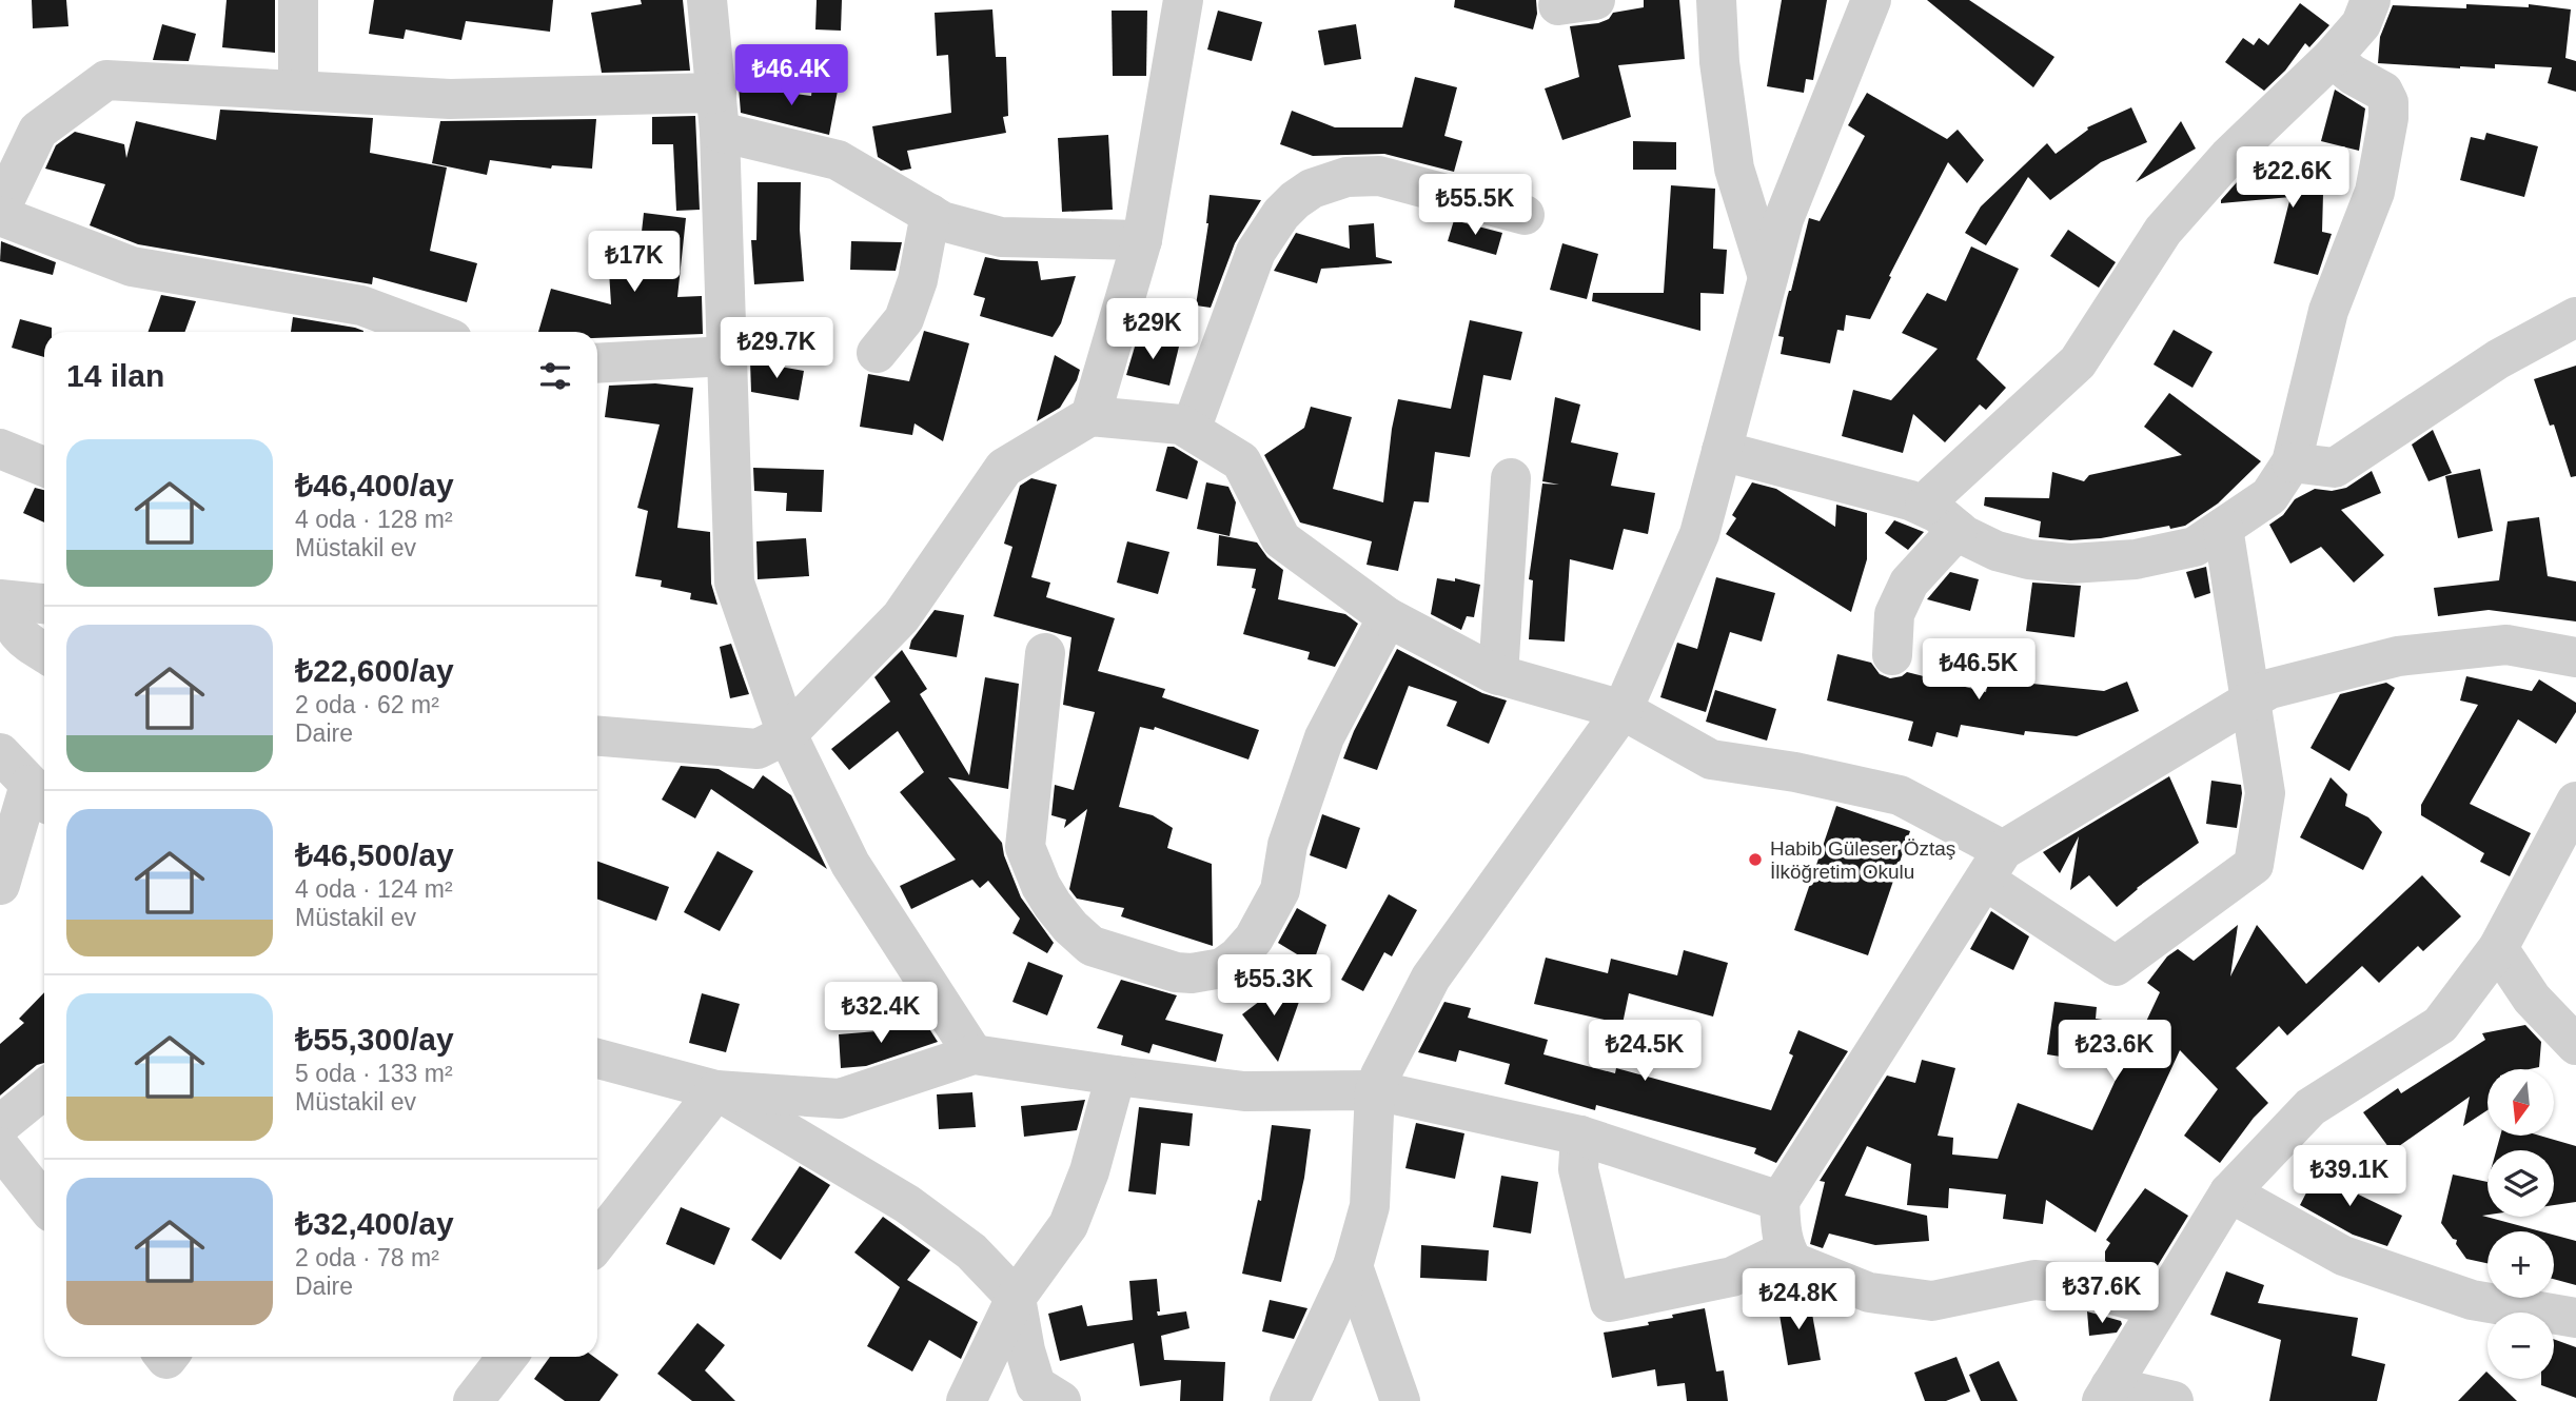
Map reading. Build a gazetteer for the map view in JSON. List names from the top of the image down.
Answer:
{
  "places": ["Habib Güleser Öztaş İlköğretim Okulu"],
  "north": "bottom",
  "page": {
    "price": [
      "₺46.4K",
      "₺22.6K",
      "₺55.5K",
      "₺17K",
      "₺29K",
      "₺29.7K",
      "₺46.5K",
      "₺55.3K",
      "₺32.4K",
      "₺24.5K",
      "₺23.6K",
      "₺39.1K",
      "₺37.6K",
      "₺24.8K"
    ],
    "heading": "14 ilan",
    "list": [
      {
        "name": "₺46,400/ay",
        "note": "4 oda · 128 m² · Müstakil ev"
      },
      {
        "name": "₺22,600/ay",
        "note": "2 oda · 62 m² · Daire"
      },
      {
        "name": "₺46,500/ay",
        "note": "4 oda · 124 m² · Müstakil ev"
      },
      {
        "name": "₺55,300/ay",
        "note": "5 oda · 133 m² · Müstakil ev"
      },
      {
        "name": "₺32,400/ay",
        "note": "2 oda · 78 m² · Daire"
      }
    ],
    "map_buttons": ["+", "−"]
  }
}
